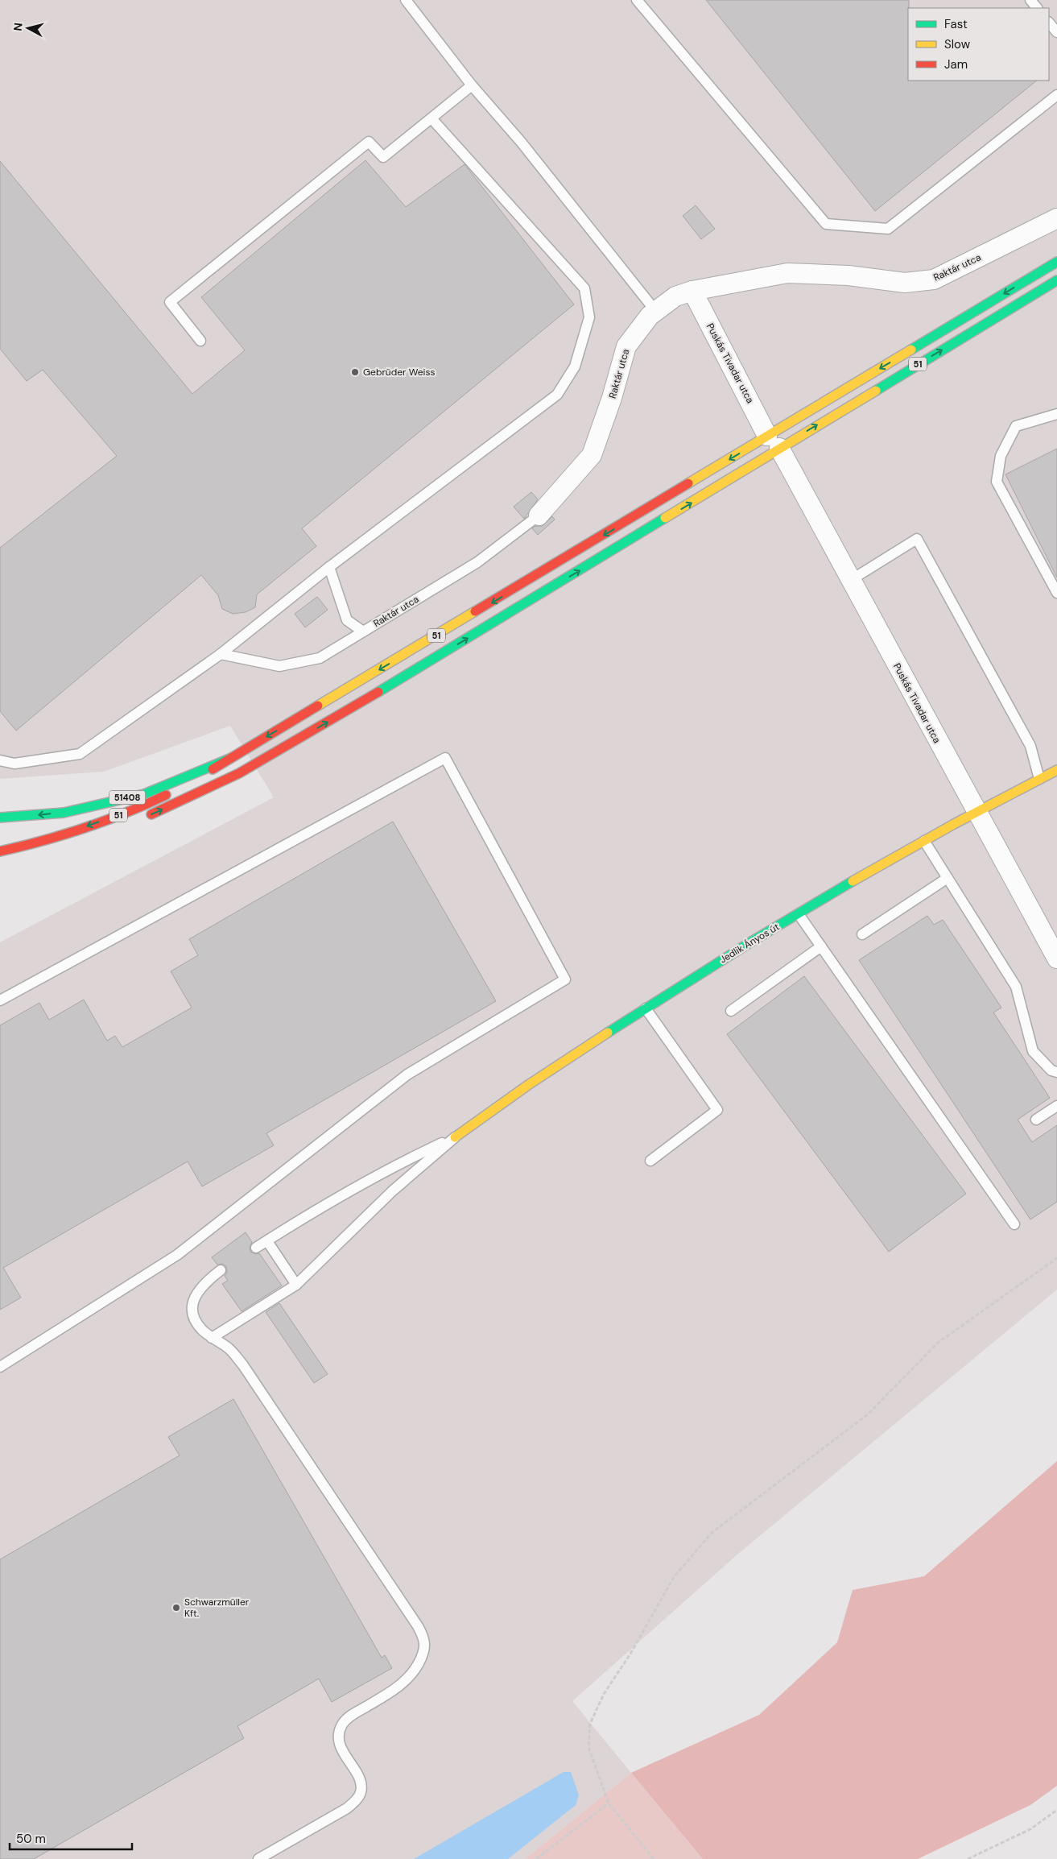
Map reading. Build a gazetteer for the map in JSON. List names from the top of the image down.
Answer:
{
  "streets": {
    "main road": ["51", "51408", "Jedlik Ányos út"],
    "street": ["Raktár utca", "Puskás Tivadar utca"]
  },
  "crossings": [
    ["Raktár utca", "Puskás Tivadar utca"],
    ["Puskás Tivadar utca", "51"],
    ["Puskás Tivadar utca", "Jedlik Ányos út"],
    ["51", "51408"]
  ],
  "places": ["Gebrüder Weiss", "Schwarzmüller Kft."],
  "legend": ["Fast", "Slow", "Jam"],
  "scale_bar": "50 m",
  "north": "left"
}
